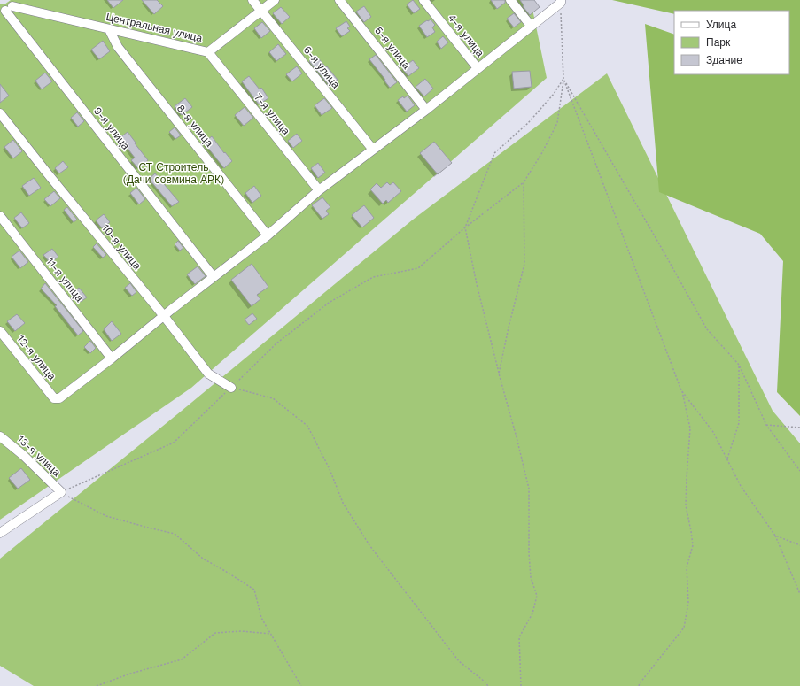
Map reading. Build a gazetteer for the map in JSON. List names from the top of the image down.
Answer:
{
  "streets": {
    "street": [
      "Центральная улица",
      "4-я улица",
      "5-я улица",
      "6-я улица",
      "7-я улица",
      "8-я улица",
      "9-я улица",
      "10-я улица",
      "11-я улица",
      "12-я улица",
      "13-я улица"
    ]
  },
  "crossings": [
    ["Центральная улица", "6-я улица"],
    ["Центральная улица", "7-я улица"],
    ["Центральная улица", "8-я улица"],
    ["Центральная улица", "9-я улица"],
    ["11-я улица", "12-я улица"]
  ],
  "parks": ["СТ Строитель (Дачи совмина АРК)"],
  "legend": ["Улица", "Парк", "Здание"]
}
